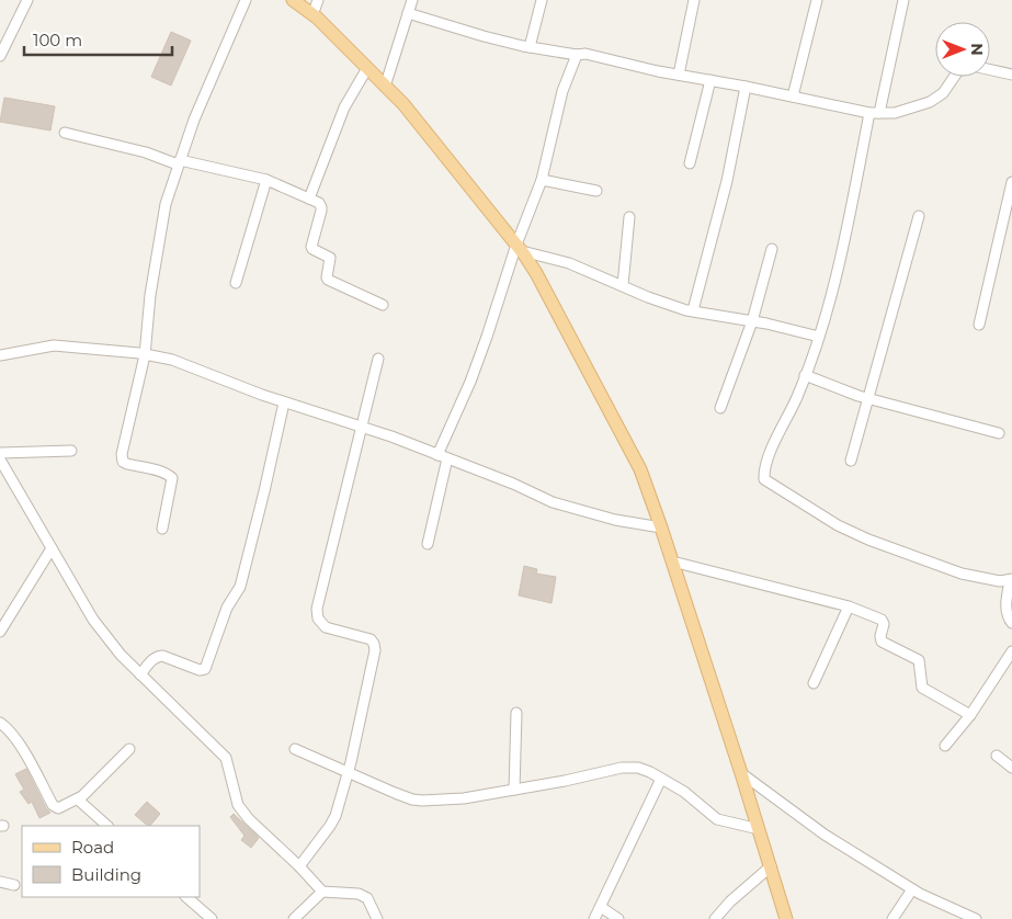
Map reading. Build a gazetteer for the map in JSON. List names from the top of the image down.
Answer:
{
  "legend": ["Road", "Building"],
  "scale_bar": "100 m",
  "north": "right"
}
